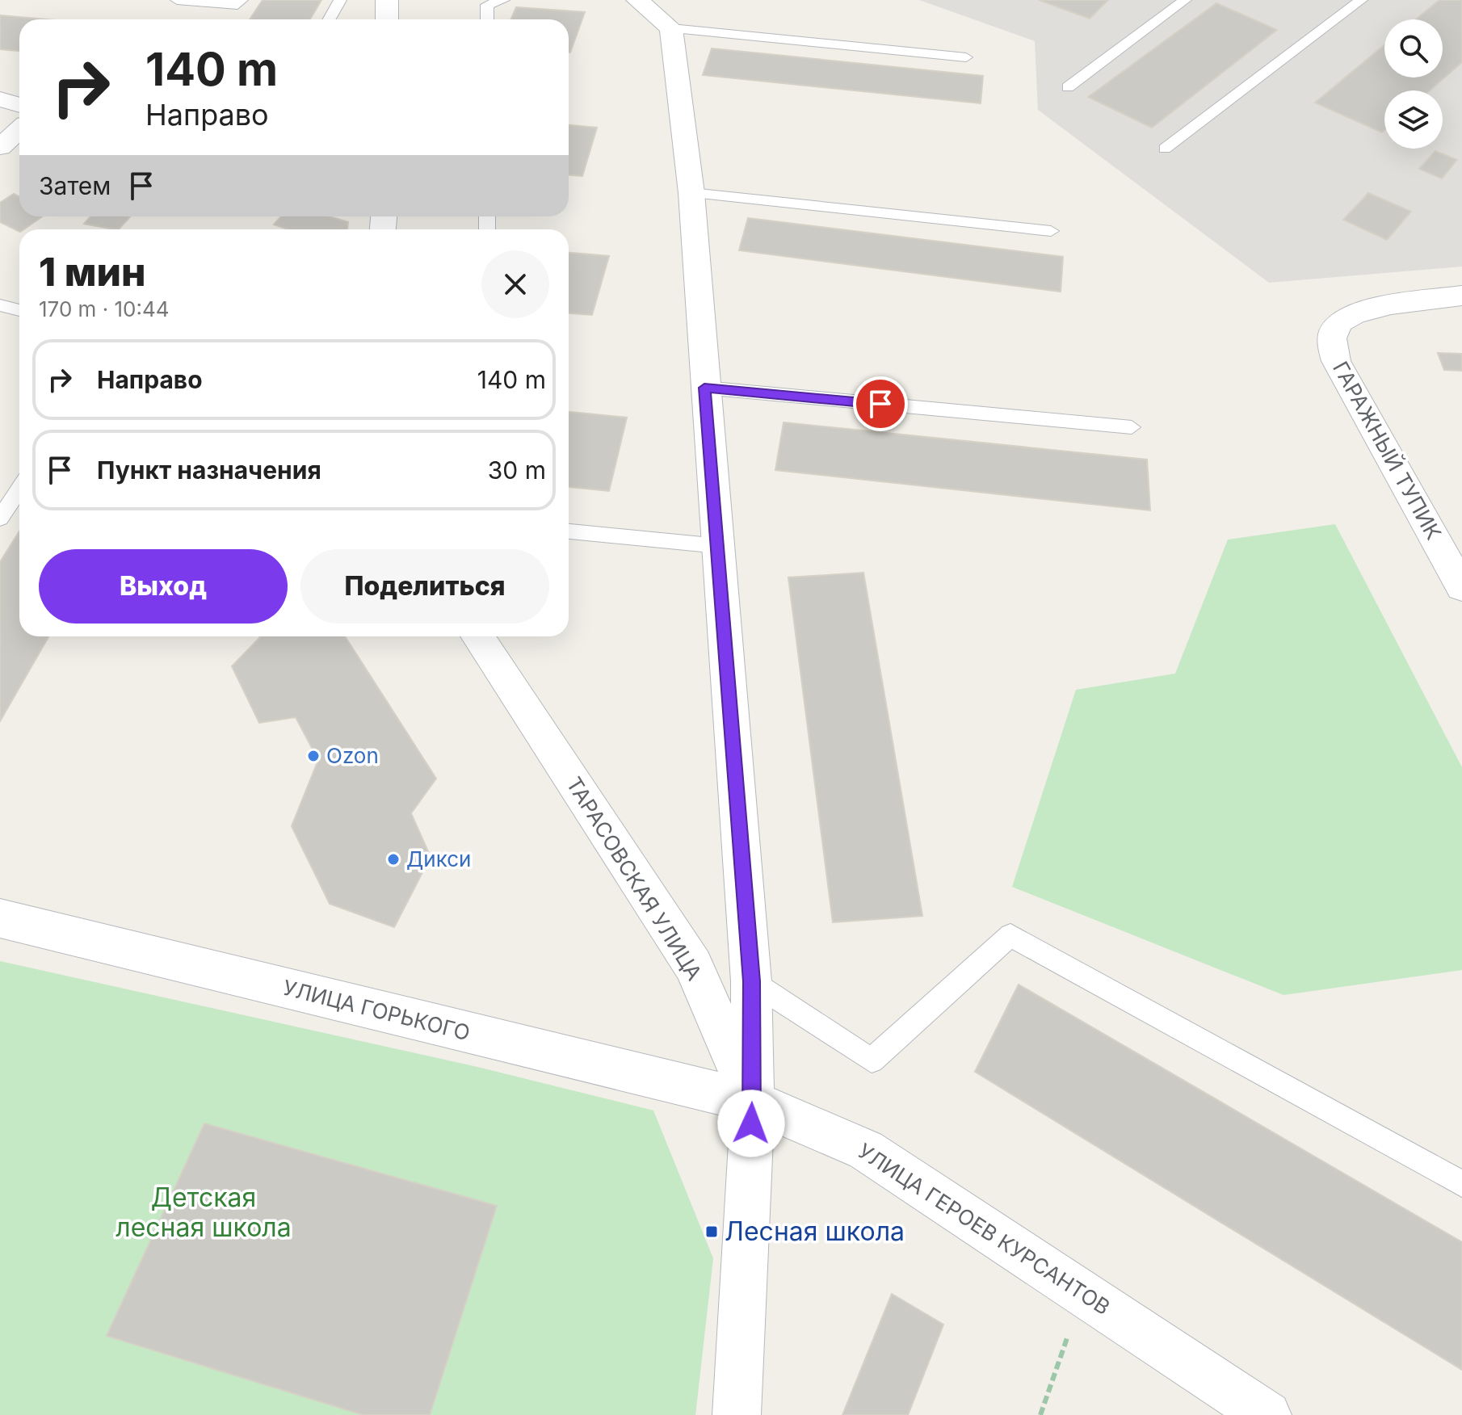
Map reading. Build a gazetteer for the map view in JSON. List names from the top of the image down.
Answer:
{
  "streets": {
    "street": [
      "ГАРАЖНЫЙ ТУПИК",
      "ТАРАСОВСКАЯ УЛИЦА",
      "УЛИЦА ГОРЬКОГО",
      "УЛИЦА ГЕРОЕВ КУРСАНТОВ"
    ]
  },
  "crossings": [
    ["ТАРАСОВСКАЯ УЛИЦА", "УЛИЦА ГОРЬКОГО"],
    ["ТАРАСОВСКАЯ УЛИЦА", "УЛИЦА ГЕРОЕВ КУРСАНТОВ"],
    ["УЛИЦА ГОРЬКОГО", "УЛИЦА ГЕРОЕВ КУРСАНТОВ"]
  ],
  "parks": ["Детская лесная школа"],
  "places": {
    "other": ["Ozon", "Дикси"],
    "transit": ["Лесная школа"]
  },
  "page": {
    "turn": ["140 m", "Направо"],
    "then": "Затем",
    "heading": ["1 мин", "170 m · 10:44"],
    "list": [
      {
        "name": "Направо",
        "value": "140 m"
      },
      {
        "name": "Пункт назначения",
        "value": "30 m"
      }
    ],
    "buttons": ["Выход", "Поделиться"]
  }
}
